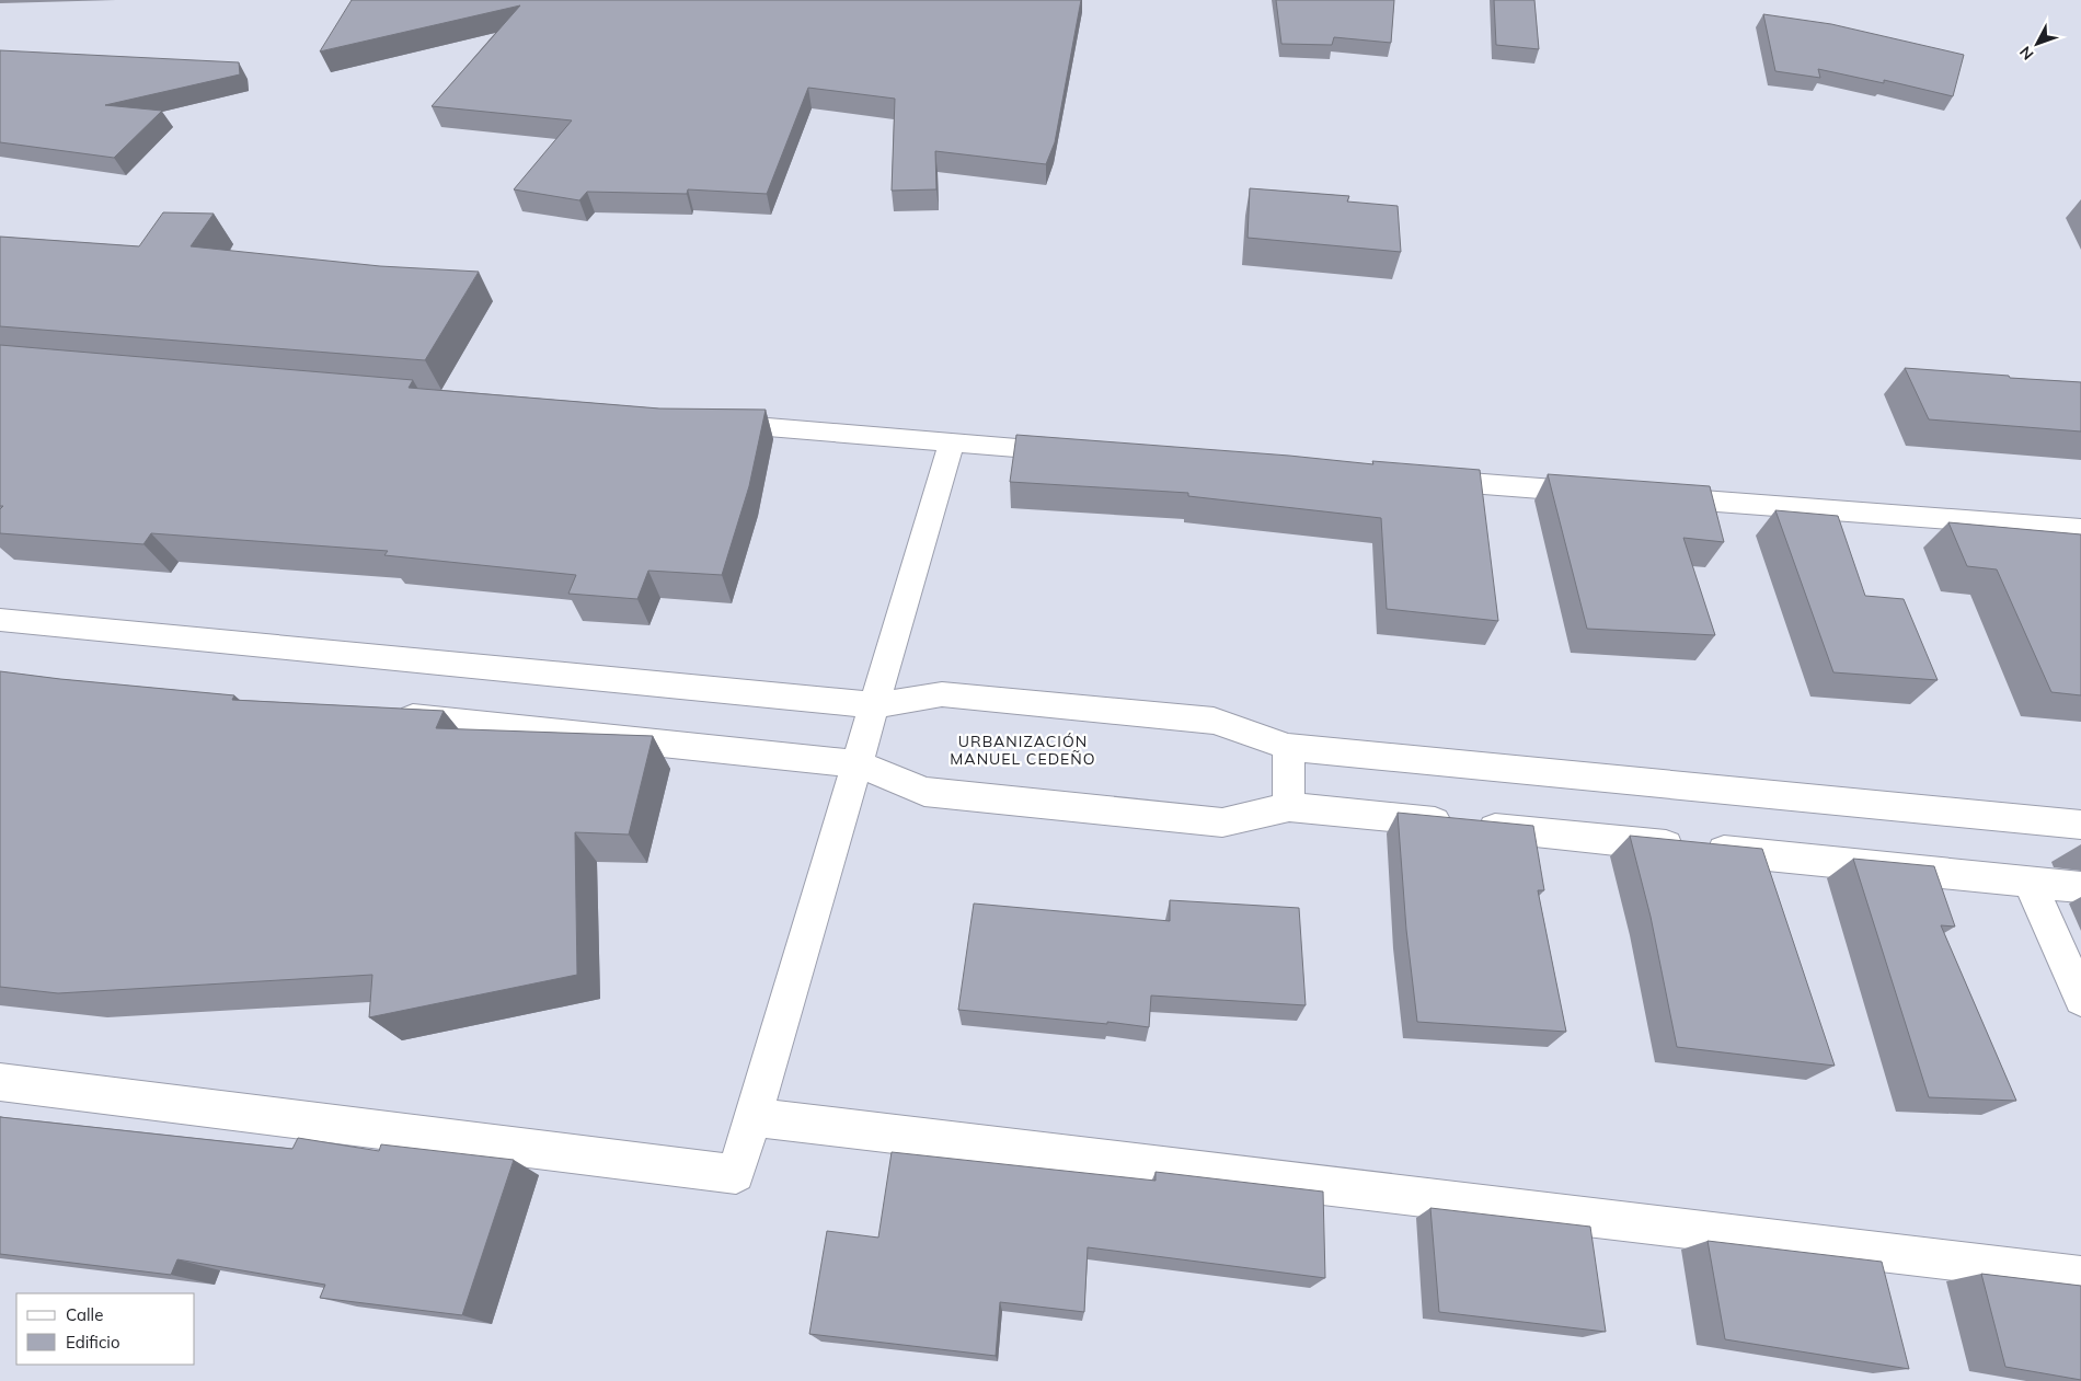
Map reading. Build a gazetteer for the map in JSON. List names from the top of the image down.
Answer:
{
  "districts": ["URBANIZACIÓN MANUEL CEDEÑO"],
  "legend": ["Calle", "Edificio"],
  "north": "bottom left"
}
